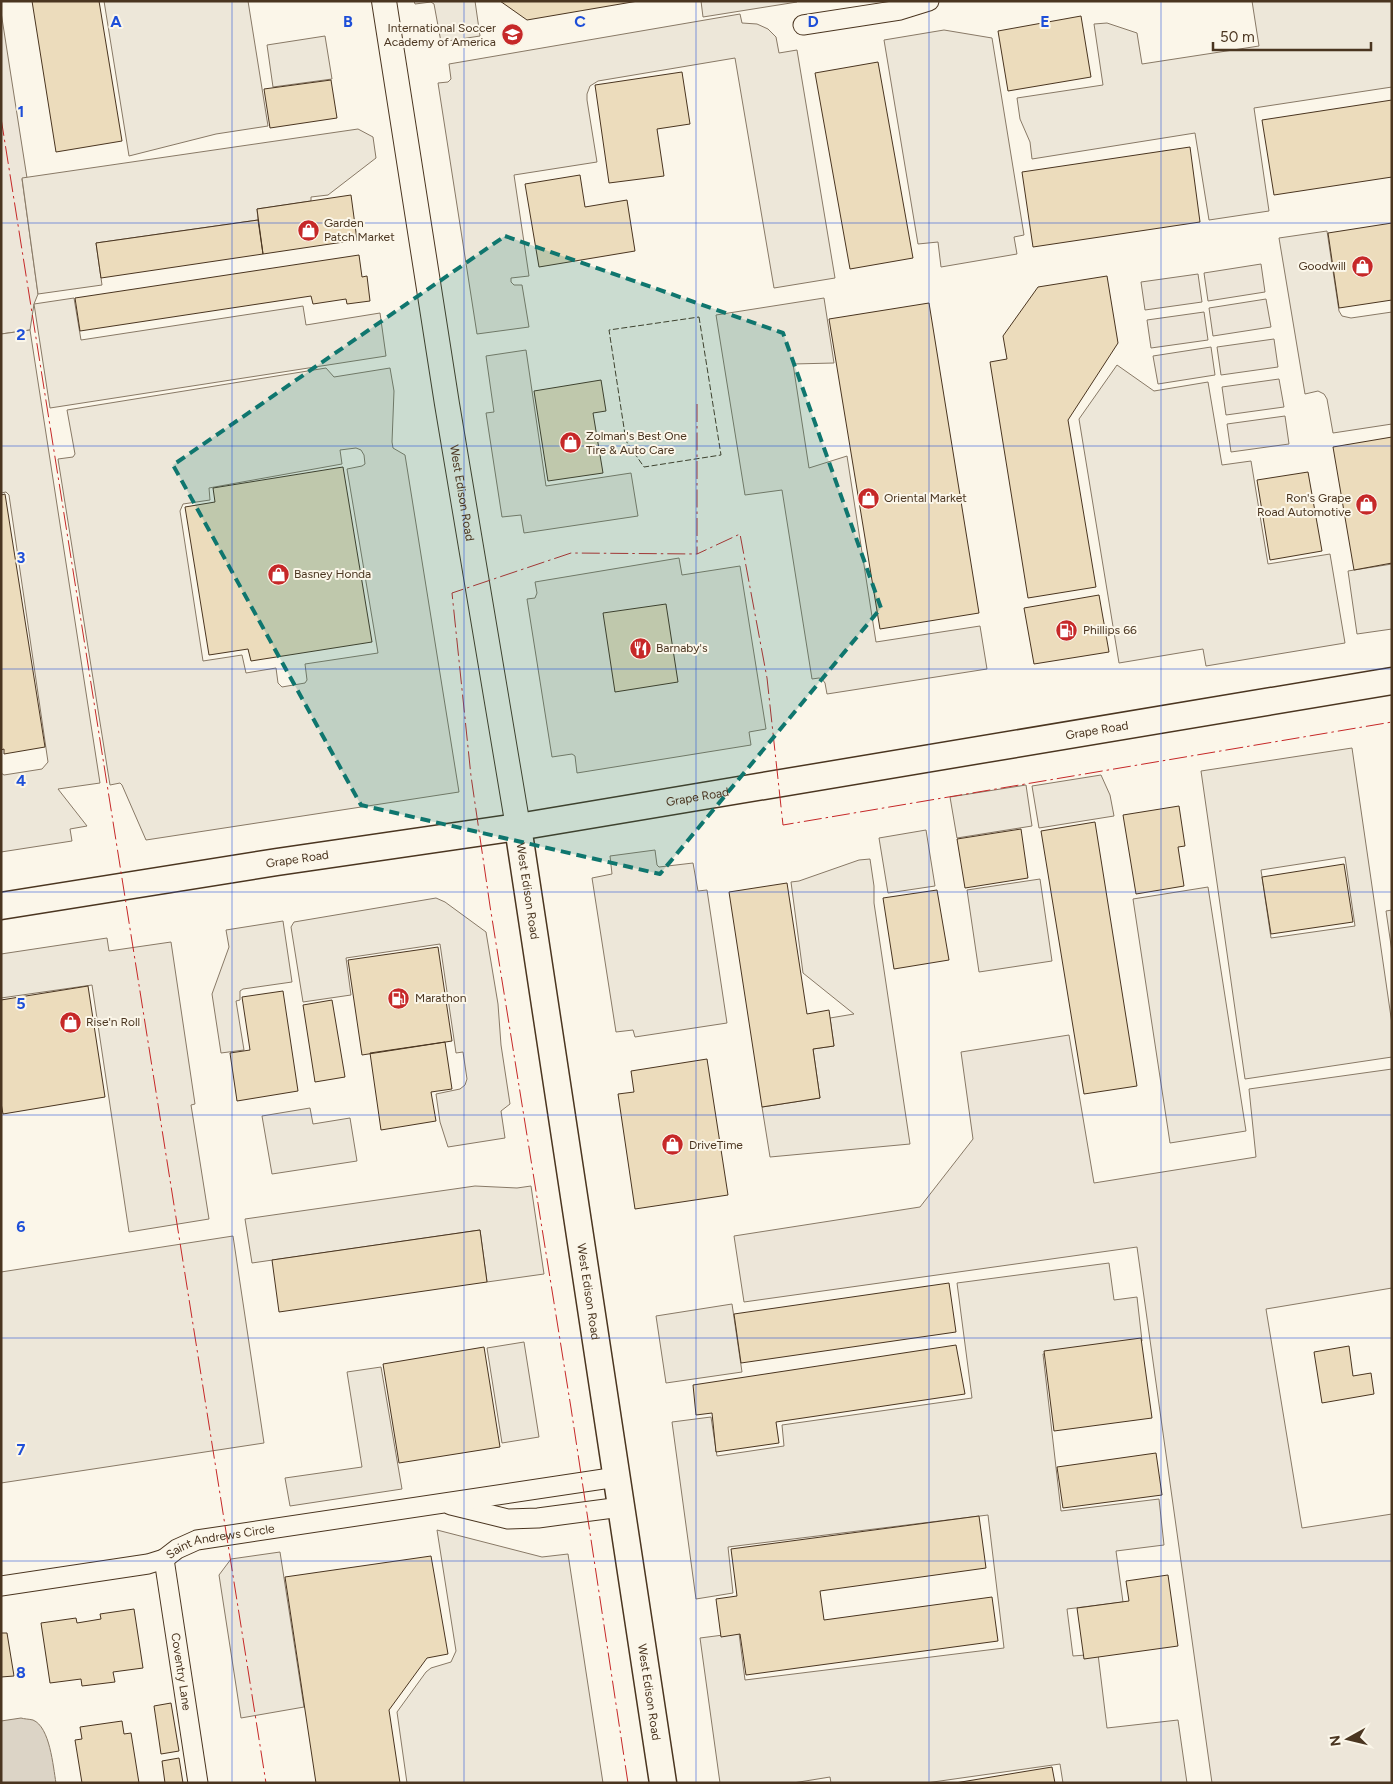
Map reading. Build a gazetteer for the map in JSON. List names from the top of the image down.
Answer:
{
  "streets": {
    "main road": ["West Edison Road", "Grape Road"],
    "street": ["Saint Andrews Circle", "Coventry Lane"]
  },
  "crossings": [
    ["West Edison Road", "Grape Road"],
    ["West Edison Road", "Saint Andrews Circle"],
    ["Saint Andrews Circle", "Coventry Lane"]
  ],
  "places": {
    "school or university": ["International Soccer Academy of America"],
    "shop": [
      "Garden Patch Market",
      "Goodwill",
      "Zolman's Best One Tire & Auto Care",
      "Oriental Market",
      "Ron's Grape Road Automotive",
      "Basney Honda",
      "Rise'n Roll",
      "DriveTime"
    ],
    "fuel station": ["Phillips 66", "Marathon"],
    "restaurant": ["Barnaby's"]
  },
  "scale_bar": "50 m",
  "north": "left",
  "grid": {
    "columns": [
      "A",
      "B",
      "C",
      "D",
      "E"
    ],
    "rows": [
      "1",
      "2",
      "3",
      "4",
      "5",
      "6",
      "7",
      "8"
    ]
  }
}
